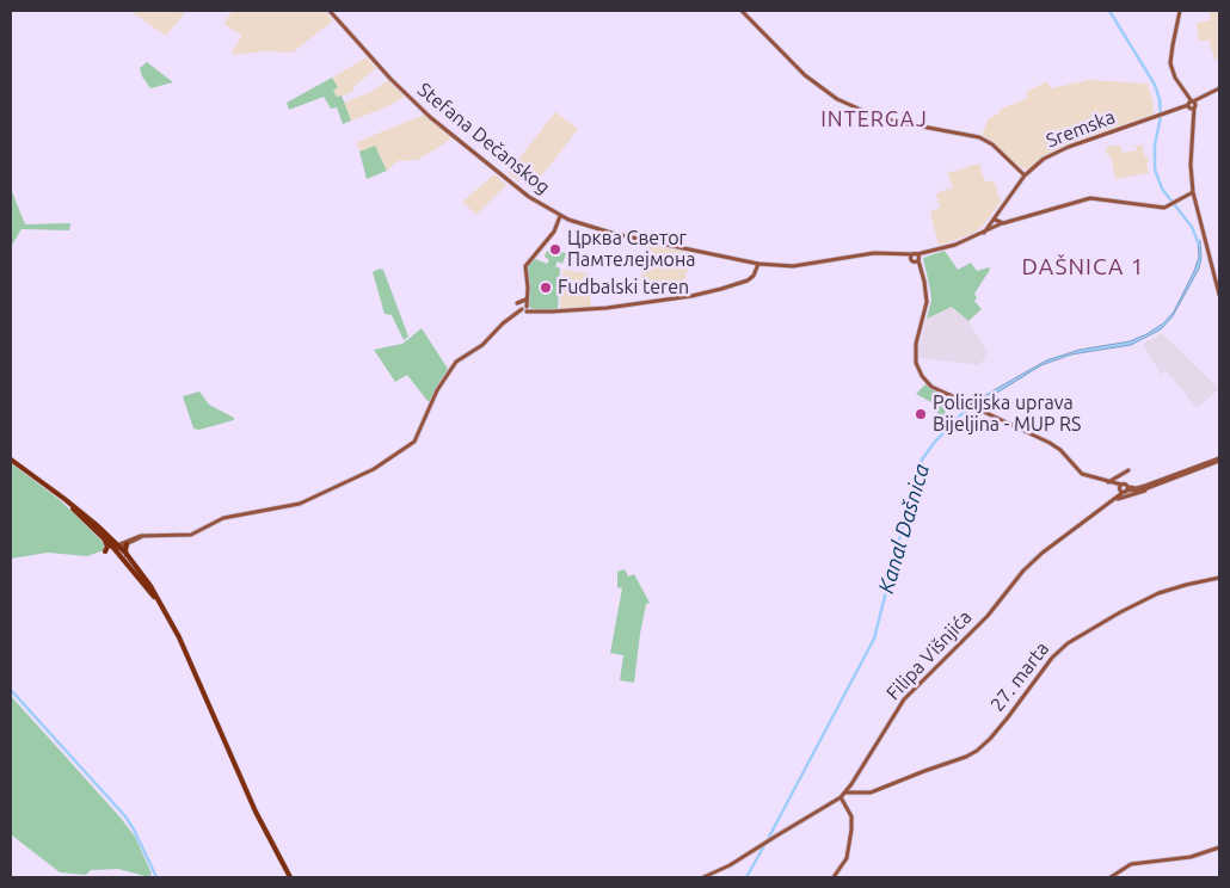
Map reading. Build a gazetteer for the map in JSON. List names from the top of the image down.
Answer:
{
  "streets": {
    "main road": [
      "Sremska",
      "Stefana Dečanskog",
      "Filipa Višnjića",
      "27. marta"
    ]
  },
  "crossings": [
    ["Sremska", "Stefana Dečanskog"],
    ["Filipa Višnjića", "27. marta"]
  ],
  "districts": ["INTERGAJ", "DAŠNICA 1"],
  "water": ["Kanal Dašnica"],
  "places": ["Црква Светог Памтелејмона", "Fudbalski teren", "Policijska uprava Bijeljina - MUP RS"]
}
